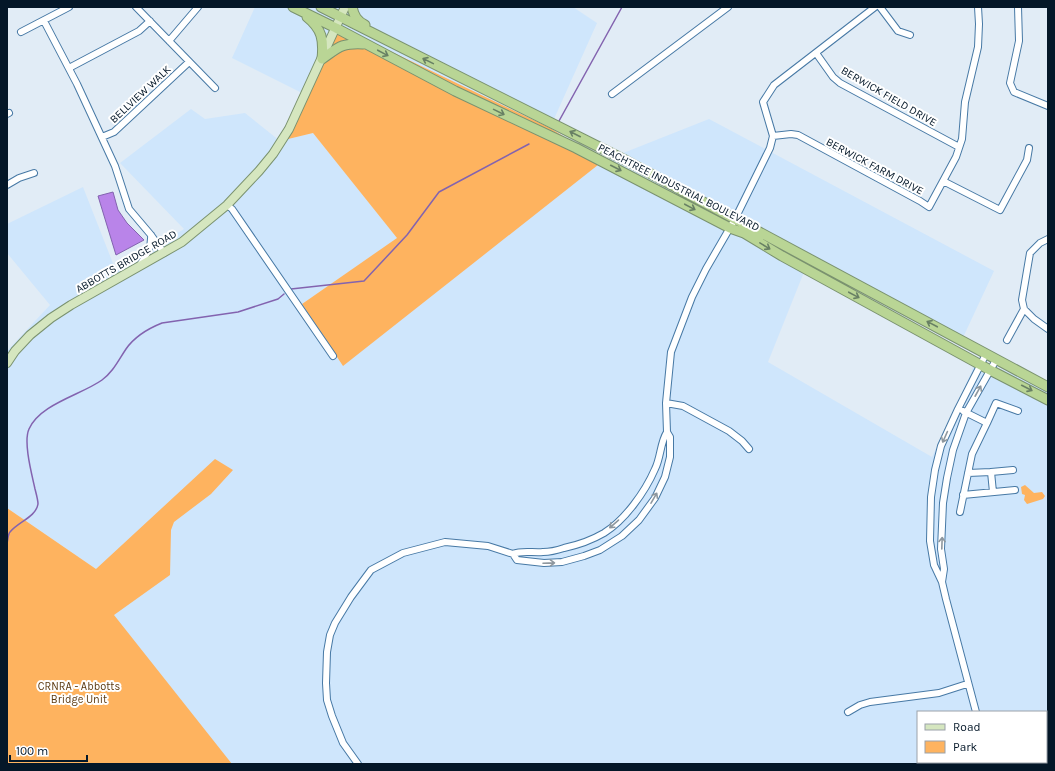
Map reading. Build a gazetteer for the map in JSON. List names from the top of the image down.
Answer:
{
  "streets": {
    "highway": ["PEACHTREE INDUSTRIAL BOULEVARD"],
    "main road": ["ABBOTTS BRIDGE ROAD"],
    "street": ["BELLVIEW WALK", "BERWICK FIELD DRIVE", "BERWICK FARM DRIVE"]
  },
  "crossings": [
    ["BERWICK FIELD DRIVE", "BERWICK FARM DRIVE"],
    ["PEACHTREE INDUSTRIAL BOULEVARD", "ABBOTTS BRIDGE ROAD"]
  ],
  "parks": ["CRNRA - Abbotts Bridge Unit"],
  "legend": ["Road", "Park"],
  "scale_bar": "100 m"
}
